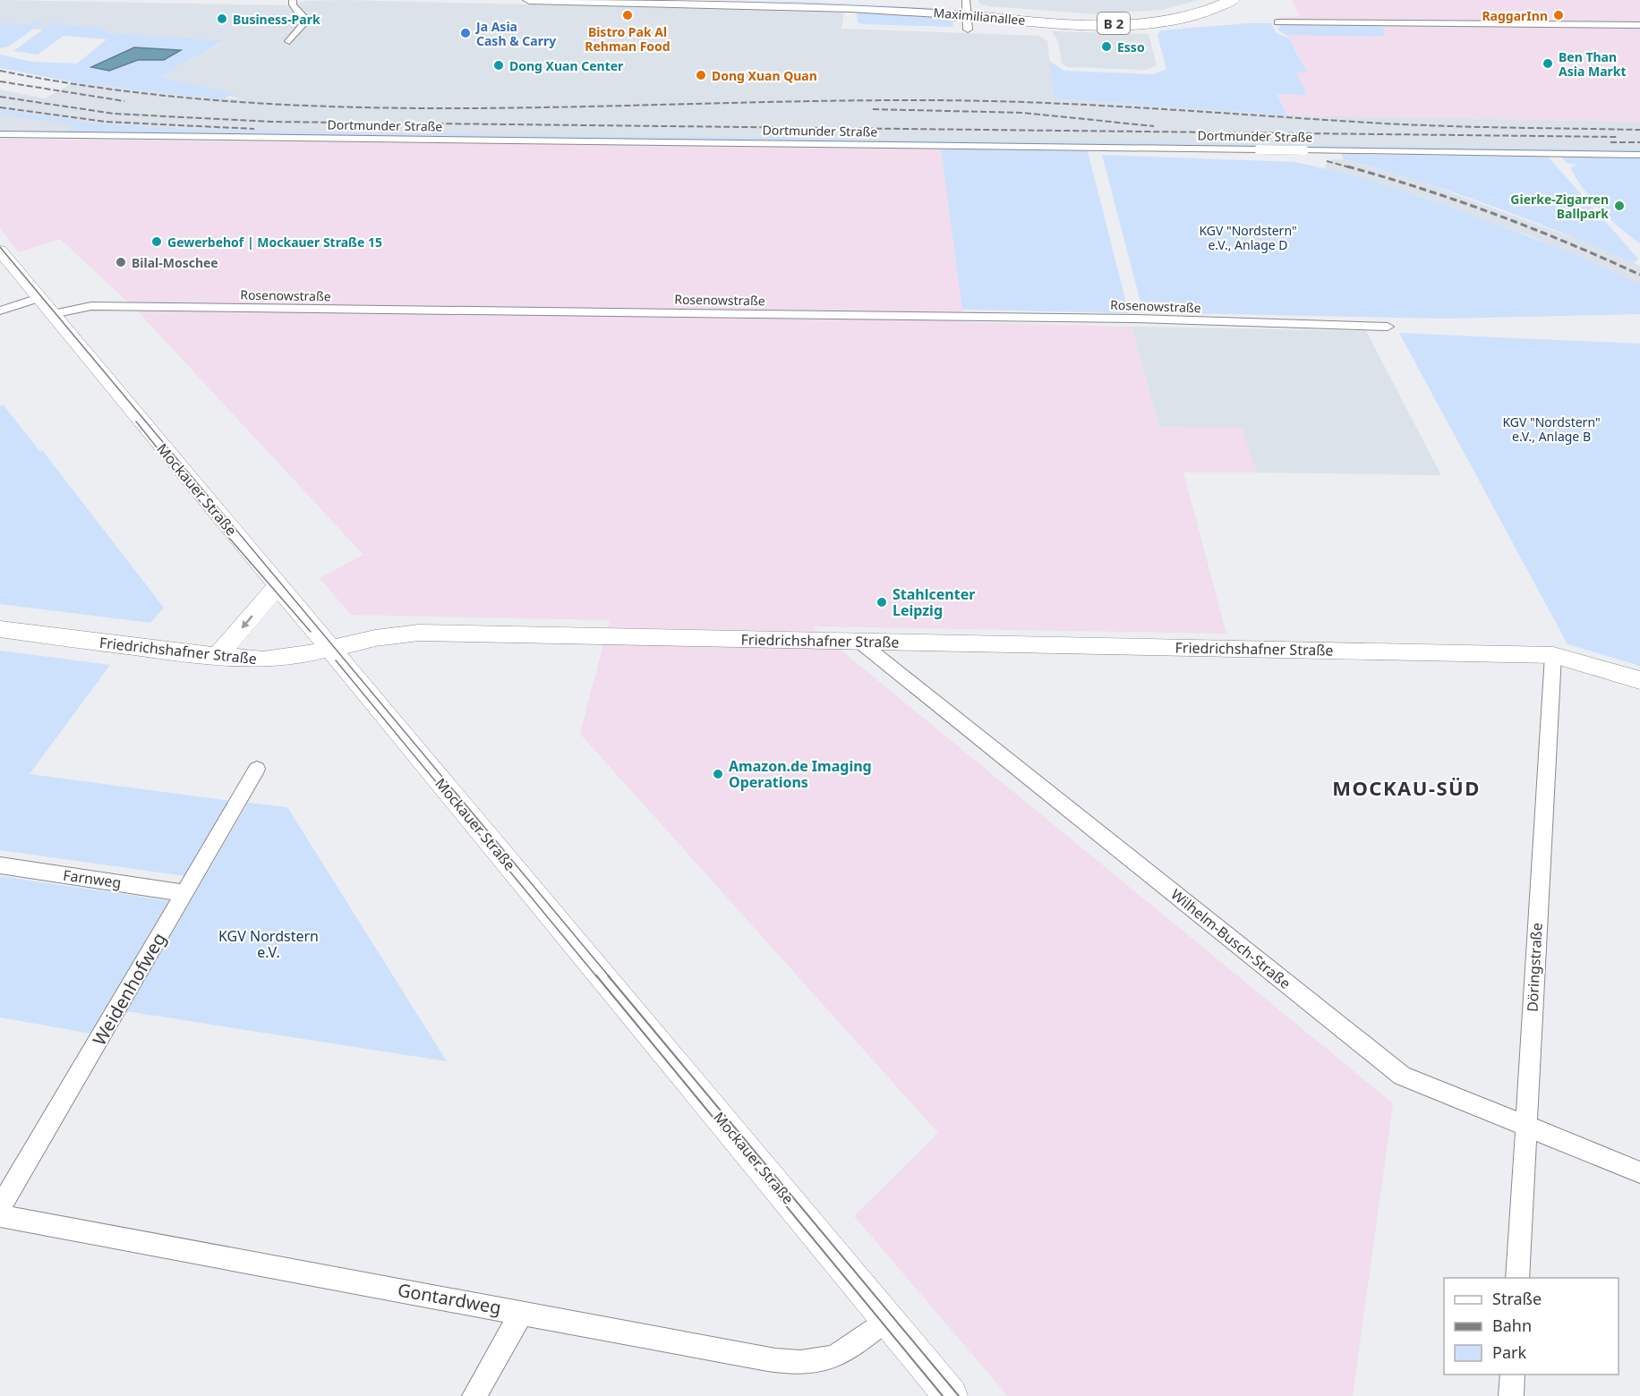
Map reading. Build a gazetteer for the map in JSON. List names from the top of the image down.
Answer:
{
  "streets": {
    "highway": ["Maximilianallee", "B 2"],
    "main road": ["Mockauer Straße", "Friedrichshafner Straße"],
    "street": [
      "Dortmunder Straße",
      "Rosenowstraße",
      "Farnweg",
      "Wilhelm-Busch-Straße",
      "Döringstraße",
      "Weidenhofweg",
      "Gontardweg"
    ]
  },
  "crossings": [
    ["Rosenowstraße", "Mockauer Straße"],
    ["Mockauer Straße", "Friedrichshafner Straße"],
    ["Mockauer Straße", "Gontardweg"],
    ["Friedrichshafner Straße", "Wilhelm-Busch-Straße"],
    ["Friedrichshafner Straße", "Döringstraße"],
    ["Farnweg", "Weidenhofweg"],
    ["Wilhelm-Busch-Straße", "Döringstraße"]
  ],
  "districts": ["MOCKAU-SÜD"],
  "parks": ["KGV \"Nordstern\" e.V., Anlage D", "KGV \"Nordstern\" e.V., Anlage B", "KGV Nordstern e.V."],
  "places": [
    "Bistro Pak Al Rehman Food",
    "RaggarInn",
    "Business-Park",
    "Ja Asia Cash & Carry",
    "Esso",
    "Ben Than Asia Markt",
    "Dong Xuan Center",
    "Dong Xuan Quan",
    "Gierke-Zigarren Ballpark",
    "Gewerbehof | Mockauer Straße 15",
    "Bilal-Moschee",
    "Stahlcenter Leipzig",
    "Amazon.de Imaging Operations"
  ],
  "legend": ["Straße", "Bahn", "Park"]
}
